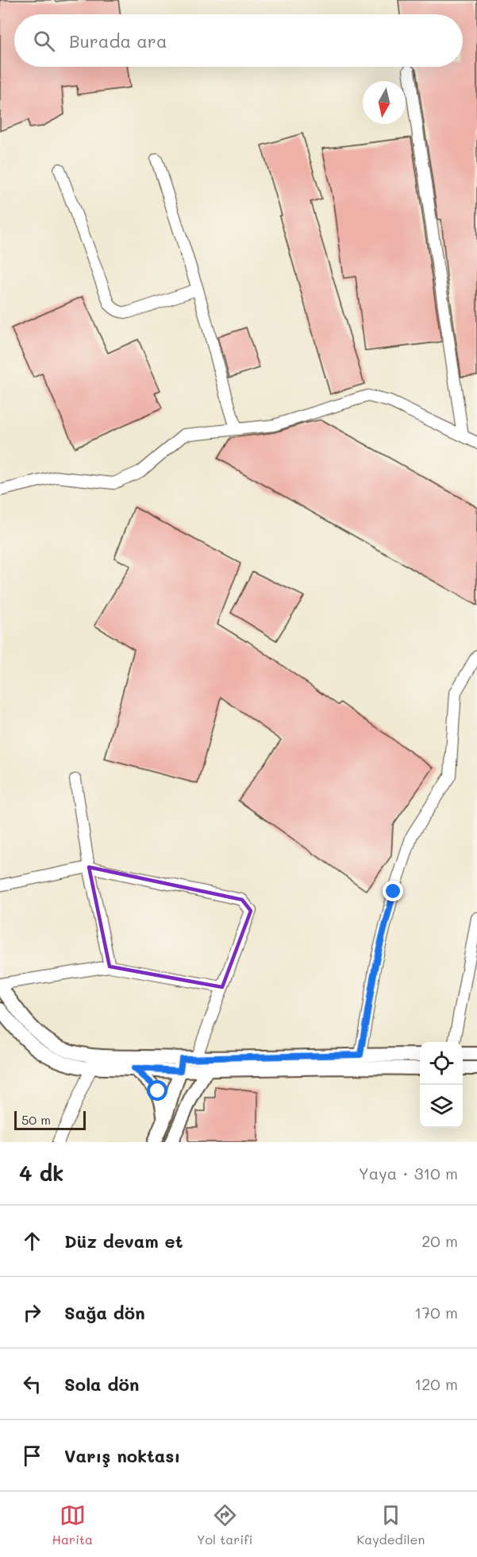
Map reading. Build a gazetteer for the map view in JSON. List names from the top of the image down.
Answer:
{
  "scale_bar": "50 m",
  "north": "bottom",
  "page": {
    "search": "Burada ara",
    "scale": "50 m",
    "heading": ["4 dk", "Yaya · 310 m"],
    "list": [
      ["Düz devam et", "20 m"],
      ["Sağa dön", "170 m"],
      ["Sola dön", "120 m"],
      "Varış noktası"
    ],
    "nav": ["Harita", "Yol tarifi", "Kaydedilen"]
  }
}
